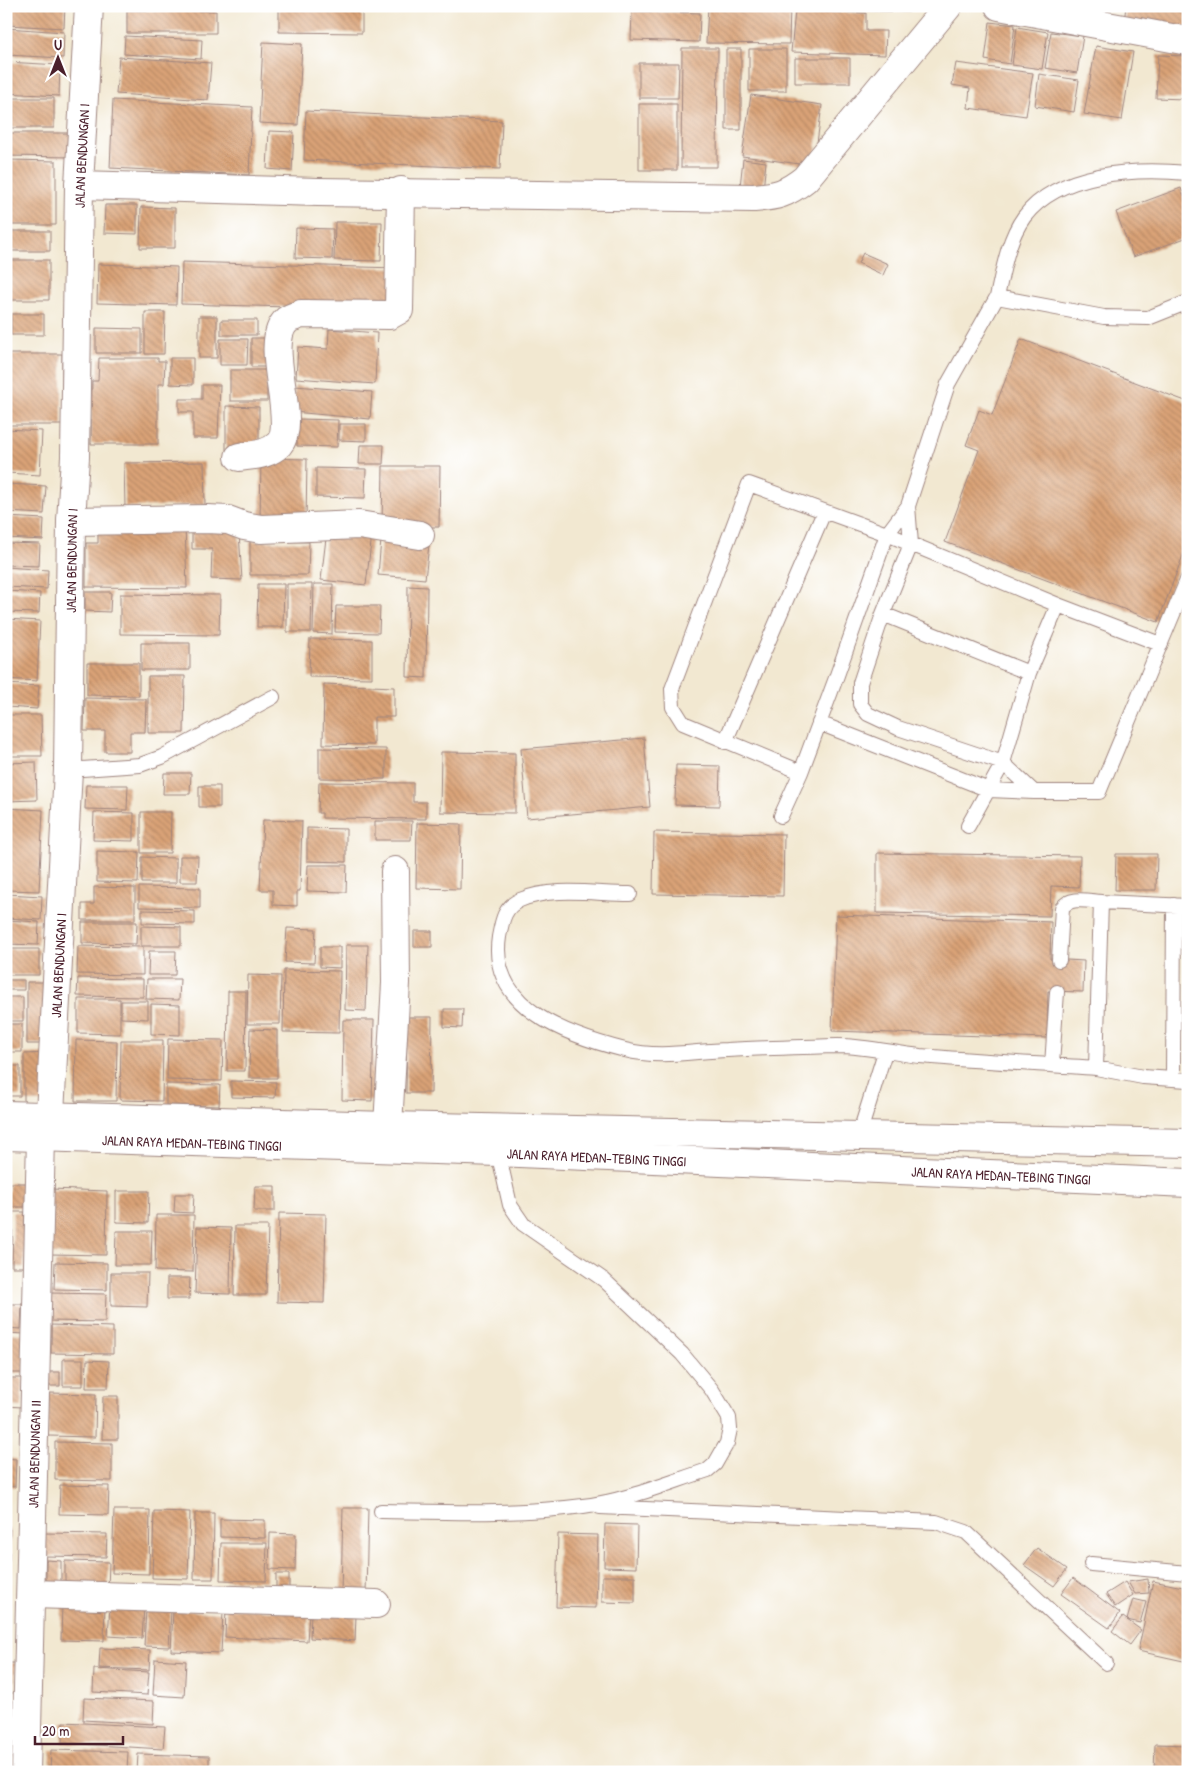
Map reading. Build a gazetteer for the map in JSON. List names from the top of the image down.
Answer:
{
  "streets": {
    "main road": ["JALAN BENDUNGAN I", "JALAN RAYA MEDAN-TEBING TINGGI", "JALAN BENDUNGAN II"]
  },
  "crossings": [
    ["JALAN BENDUNGAN I", "JALAN RAYA MEDAN-TEBING TINGGI"],
    ["JALAN BENDUNGAN I", "JALAN BENDUNGAN II"],
    ["JALAN RAYA MEDAN-TEBING TINGGI", "JALAN BENDUNGAN II"]
  ],
  "scale_bar": "20 m",
  "north": "top"
}
